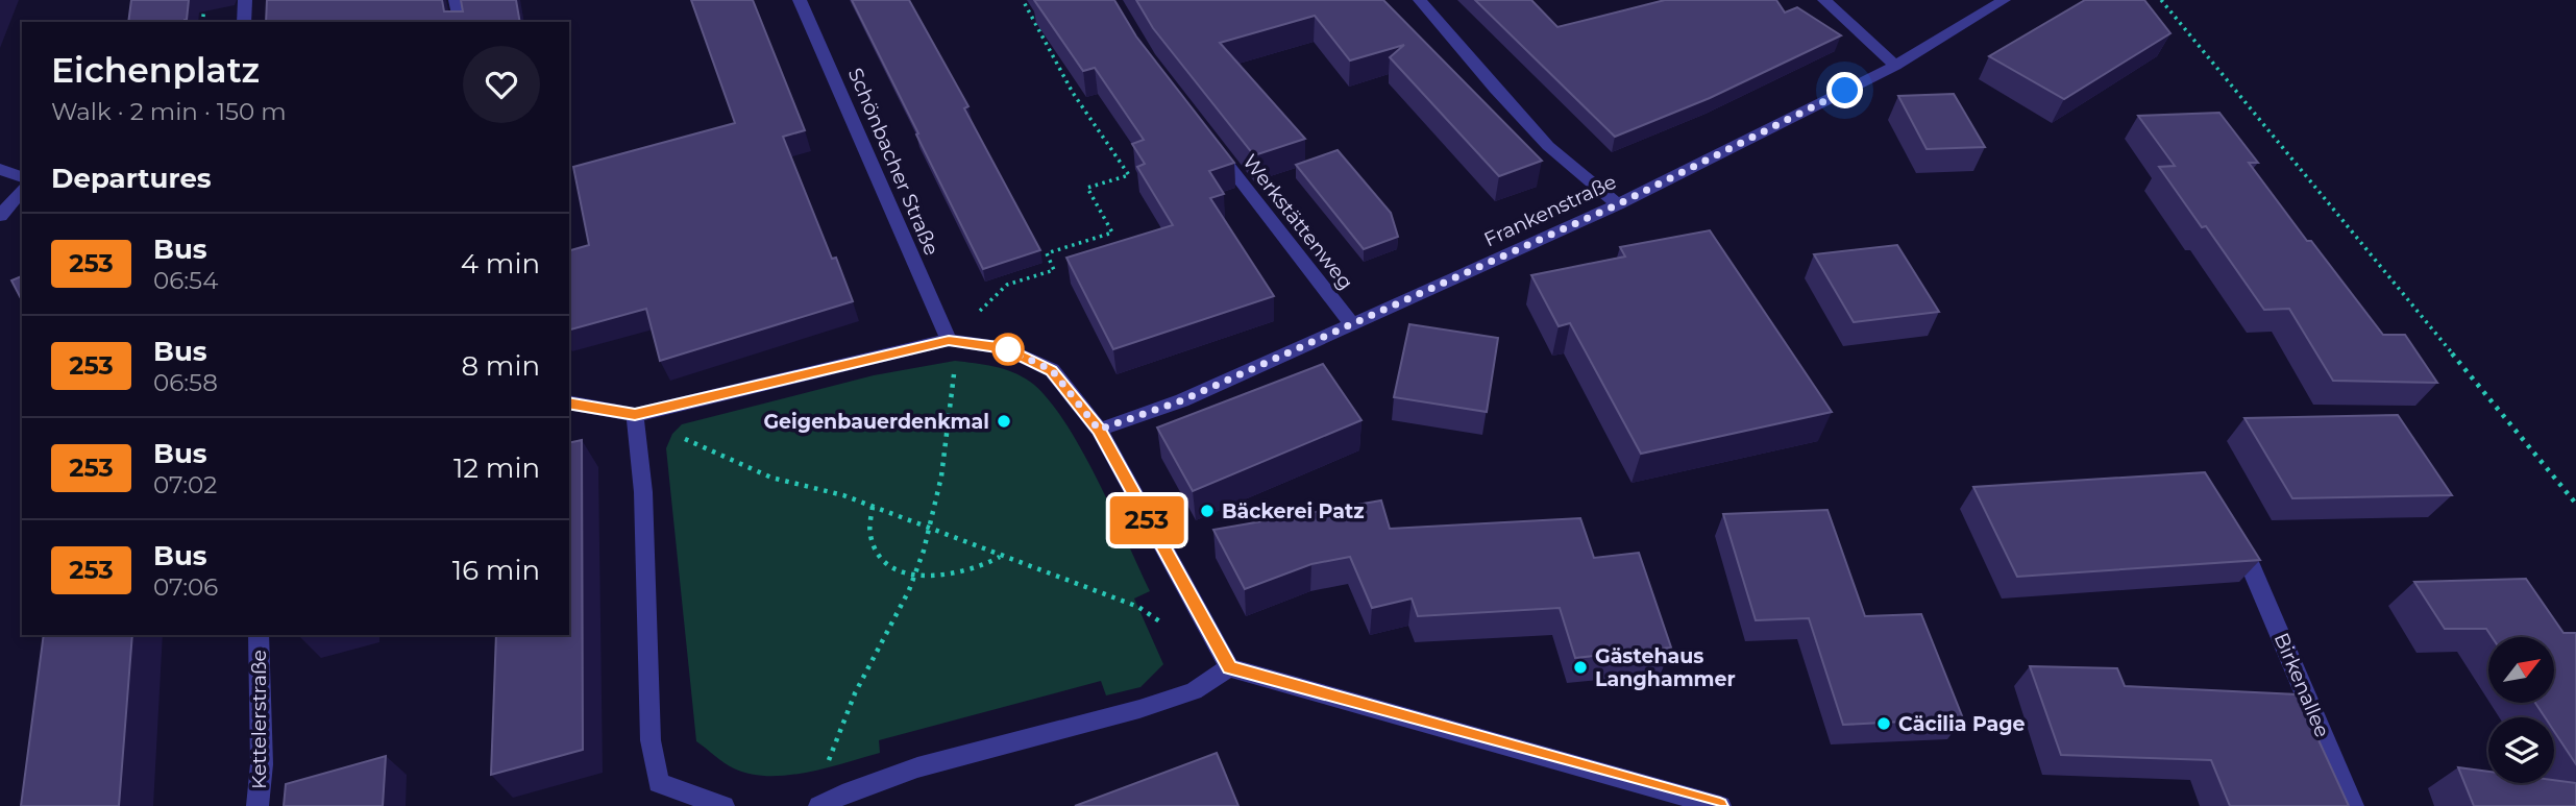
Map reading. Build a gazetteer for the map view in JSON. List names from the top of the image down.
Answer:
{
  "streets": {
    "street": [
      "Schönbacher Straße",
      "Frankenstraße",
      "Werkstättenweg",
      "Birkenallee",
      "Kettelerstraße"
    ]
  },
  "crossings": [
    ["Frankenstraße", "Werkstättenweg"]
  ],
  "places": [
    "Geigenbauerdenkmal",
    "Bäckerei Patz",
    "Gästehaus Langhammer",
    "Cäcilia Page"
  ],
  "lines": ["bus line 253"],
  "north": "top right",
  "page": {
    "on_map": "253",
    "heading": [
      ["Eichenplatz", "Walk · 2 min · 150 m"],
      "Departures"
    ],
    "list": [
      {
        "mark": "253",
        "name": "Bus",
        "note": "06:54",
        "value": "4 min"
      },
      {
        "mark": "253",
        "name": "Bus",
        "note": "06:58",
        "value": "8 min"
      },
      {
        "mark": "253",
        "name": "Bus",
        "note": "07:02",
        "value": "12 min"
      },
      {
        "mark": "253",
        "name": "Bus",
        "note": "07:06",
        "value": "16 min"
      }
    ]
  }
}
